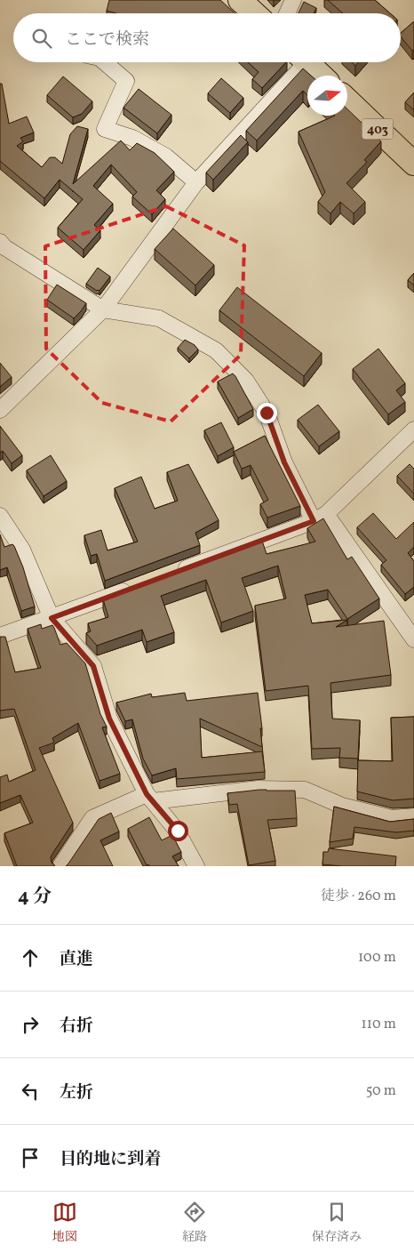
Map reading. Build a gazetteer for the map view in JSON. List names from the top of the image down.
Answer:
{
  "streets": {
    "highway": ["403"]
  },
  "north": "right",
  "page": {
    "search": "ここで検索",
    "heading": ["4 分", "徒歩 · 260 m"],
    "list": [
      ["直進", "100 m"],
      ["右折", "110 m"],
      ["左折", "50 m"],
      "目的地に到着"
    ],
    "nav": ["地図", "経路", "保存済み"]
  }
}
